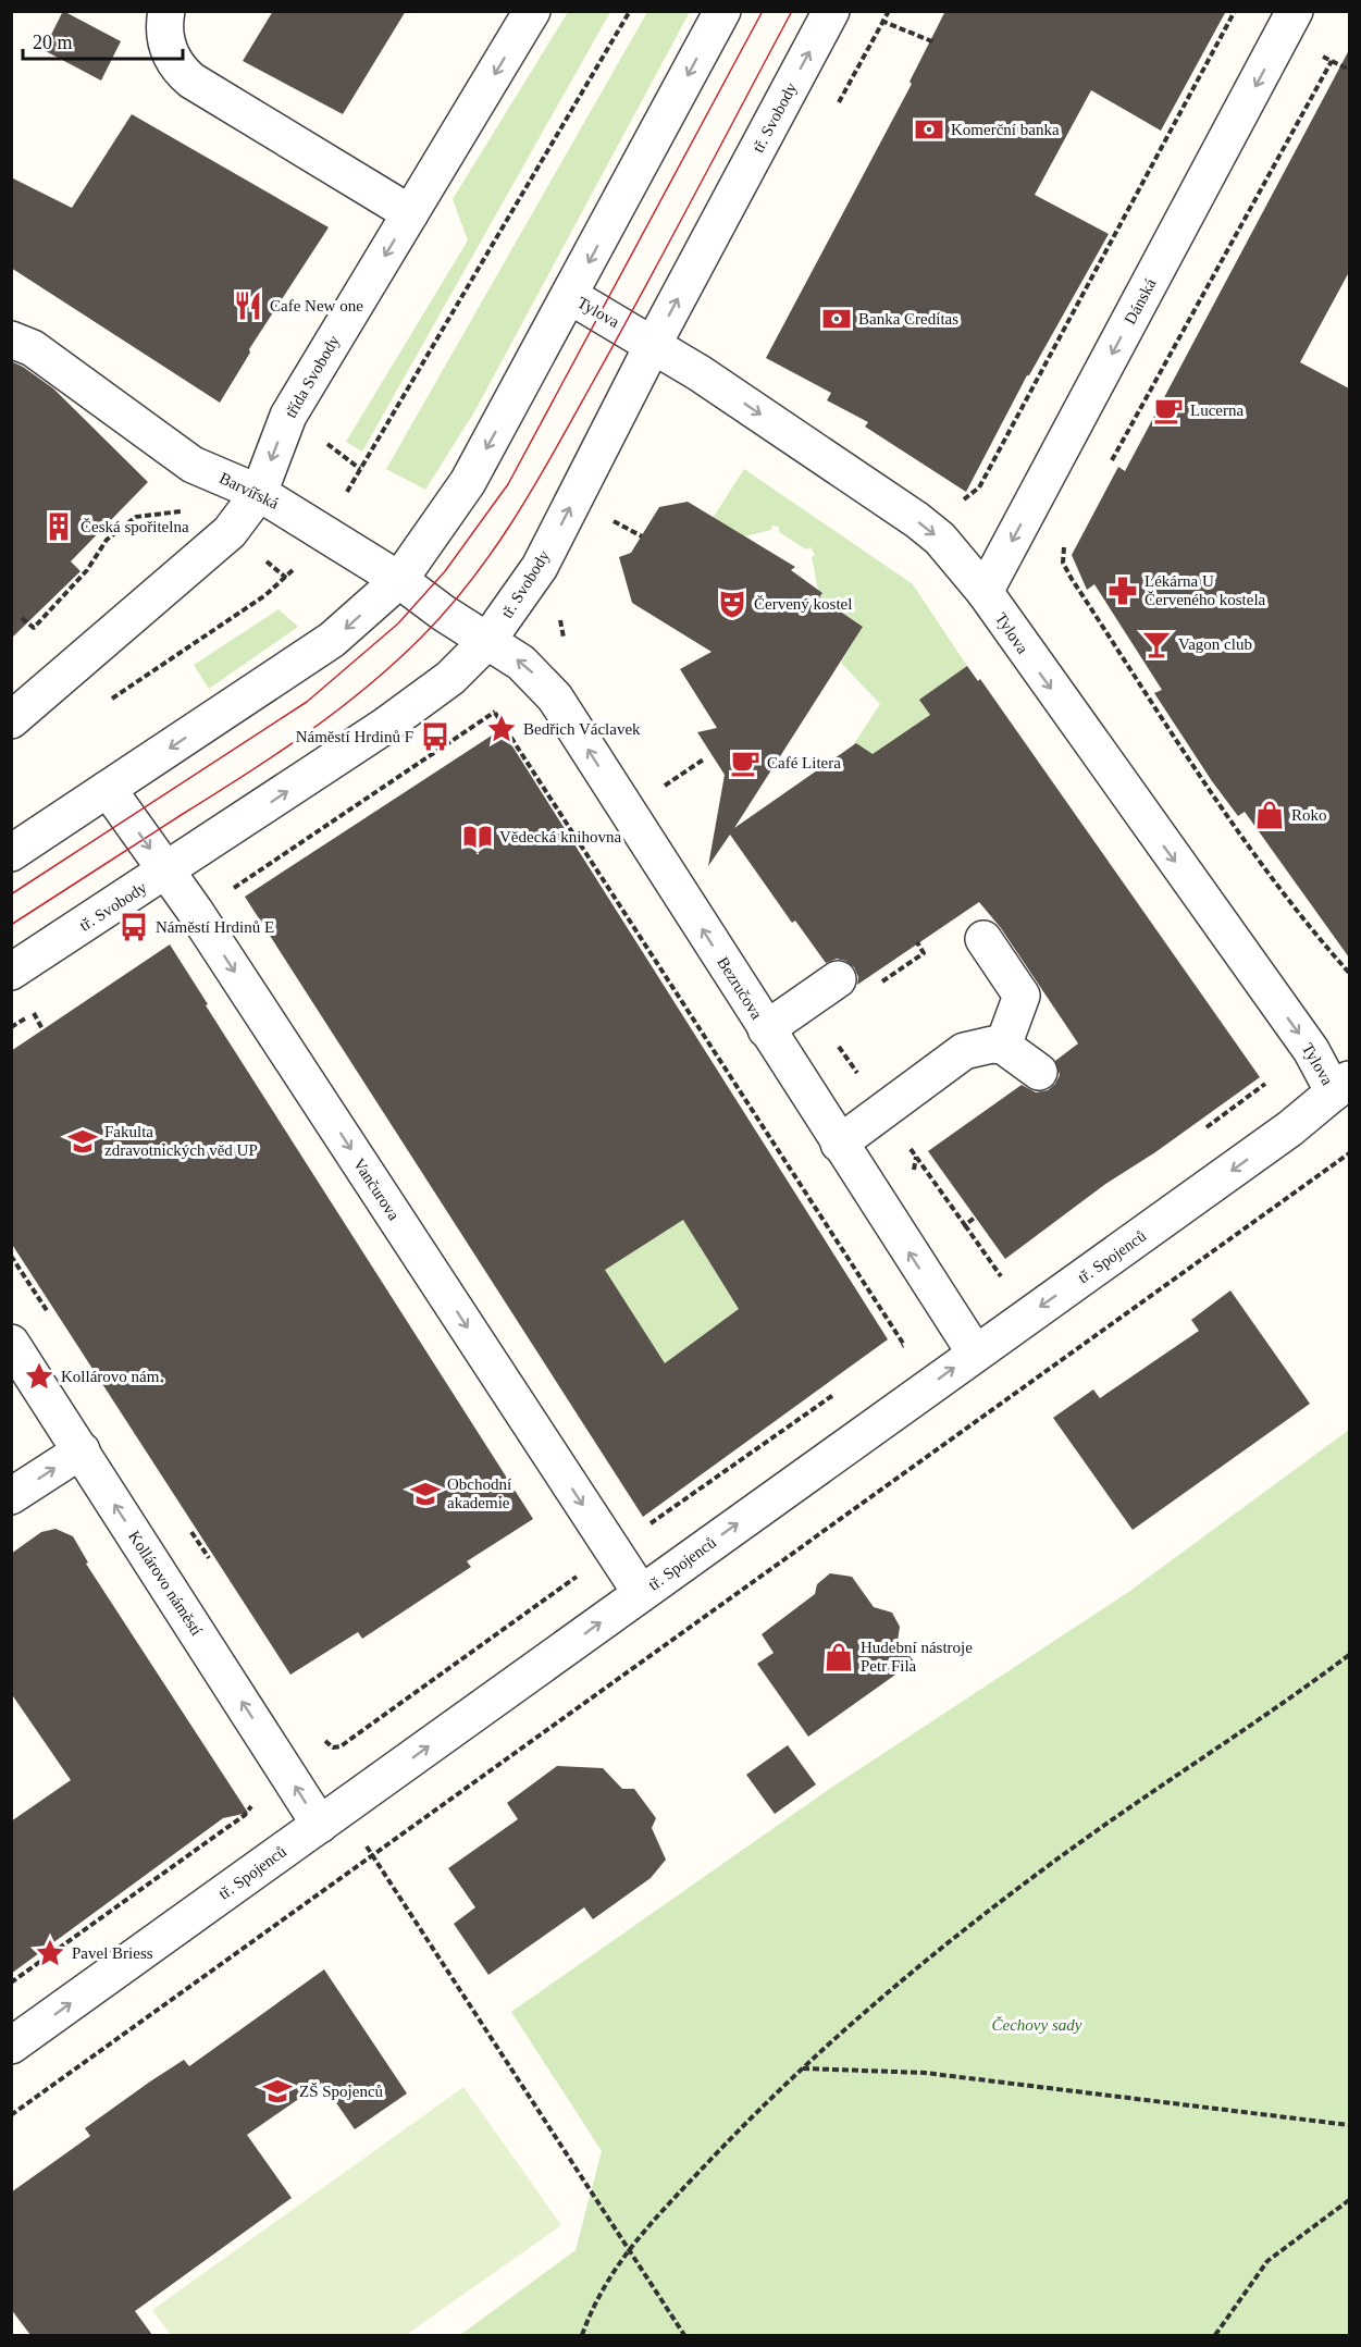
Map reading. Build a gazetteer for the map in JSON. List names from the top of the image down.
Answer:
{
  "streets": {
    "street": [
      "tř. Svobody",
      "Dánská",
      "Tylova",
      "třída Svobody",
      "Barvířská",
      "Bezručova",
      "Vančurova",
      "tř. Spojenců",
      "Kollárovo náměstí"
    ]
  },
  "crossings": [
    ["tř. Svobody", "Tylova"],
    ["tř. Svobody", "Barvířská"],
    ["tř. Svobody", "Bezručova"],
    ["tř. Svobody", "Vančurova"],
    ["Dánská", "Tylova"],
    ["Tylova", "tř. Spojenců"],
    ["třída Svobody", "Barvířská"],
    ["Barvířská", "Bezručova"],
    ["Bezručova", "tř. Spojenců"],
    ["Vančurova", "tř. Spojenců"],
    ["tř. Spojenců", "Kollárovo náměstí"]
  ],
  "one_way": [
    "Dánská",
    "Tylova",
    "Bezručova",
    "Vančurova",
    "Kollárovo náměstí"
  ],
  "parks": ["Čechovy sady"],
  "places": {
    "bank": ["Komerční banka", "Banka Creditas"],
    "restaurant": ["Cafe New one"],
    "cafe": ["Lucerna", "Café Litera"],
    "building": ["Česká spořitelna"],
    "pharmacy": ["Lékárna U Červeného kostela"],
    "theatre": ["Červený kostel"],
    "bar": ["Vagon club"],
    "place": ["Bedřich Václavek", "Kollárovo nám.", "Pavel Briess"],
    "bus stop": ["Náměstí Hrdinů F", "Náměstí Hrdinů E"],
    "shop": ["Roko", "Hudební nástroje Petr Fila"],
    "library": ["Vědecká knihovna"],
    "school or university": ["Fakulta zdravotnických věd UP", "Obchodní akademie", "ZŠ Spojenců"]
  },
  "scale_bar": "20 m"
}
